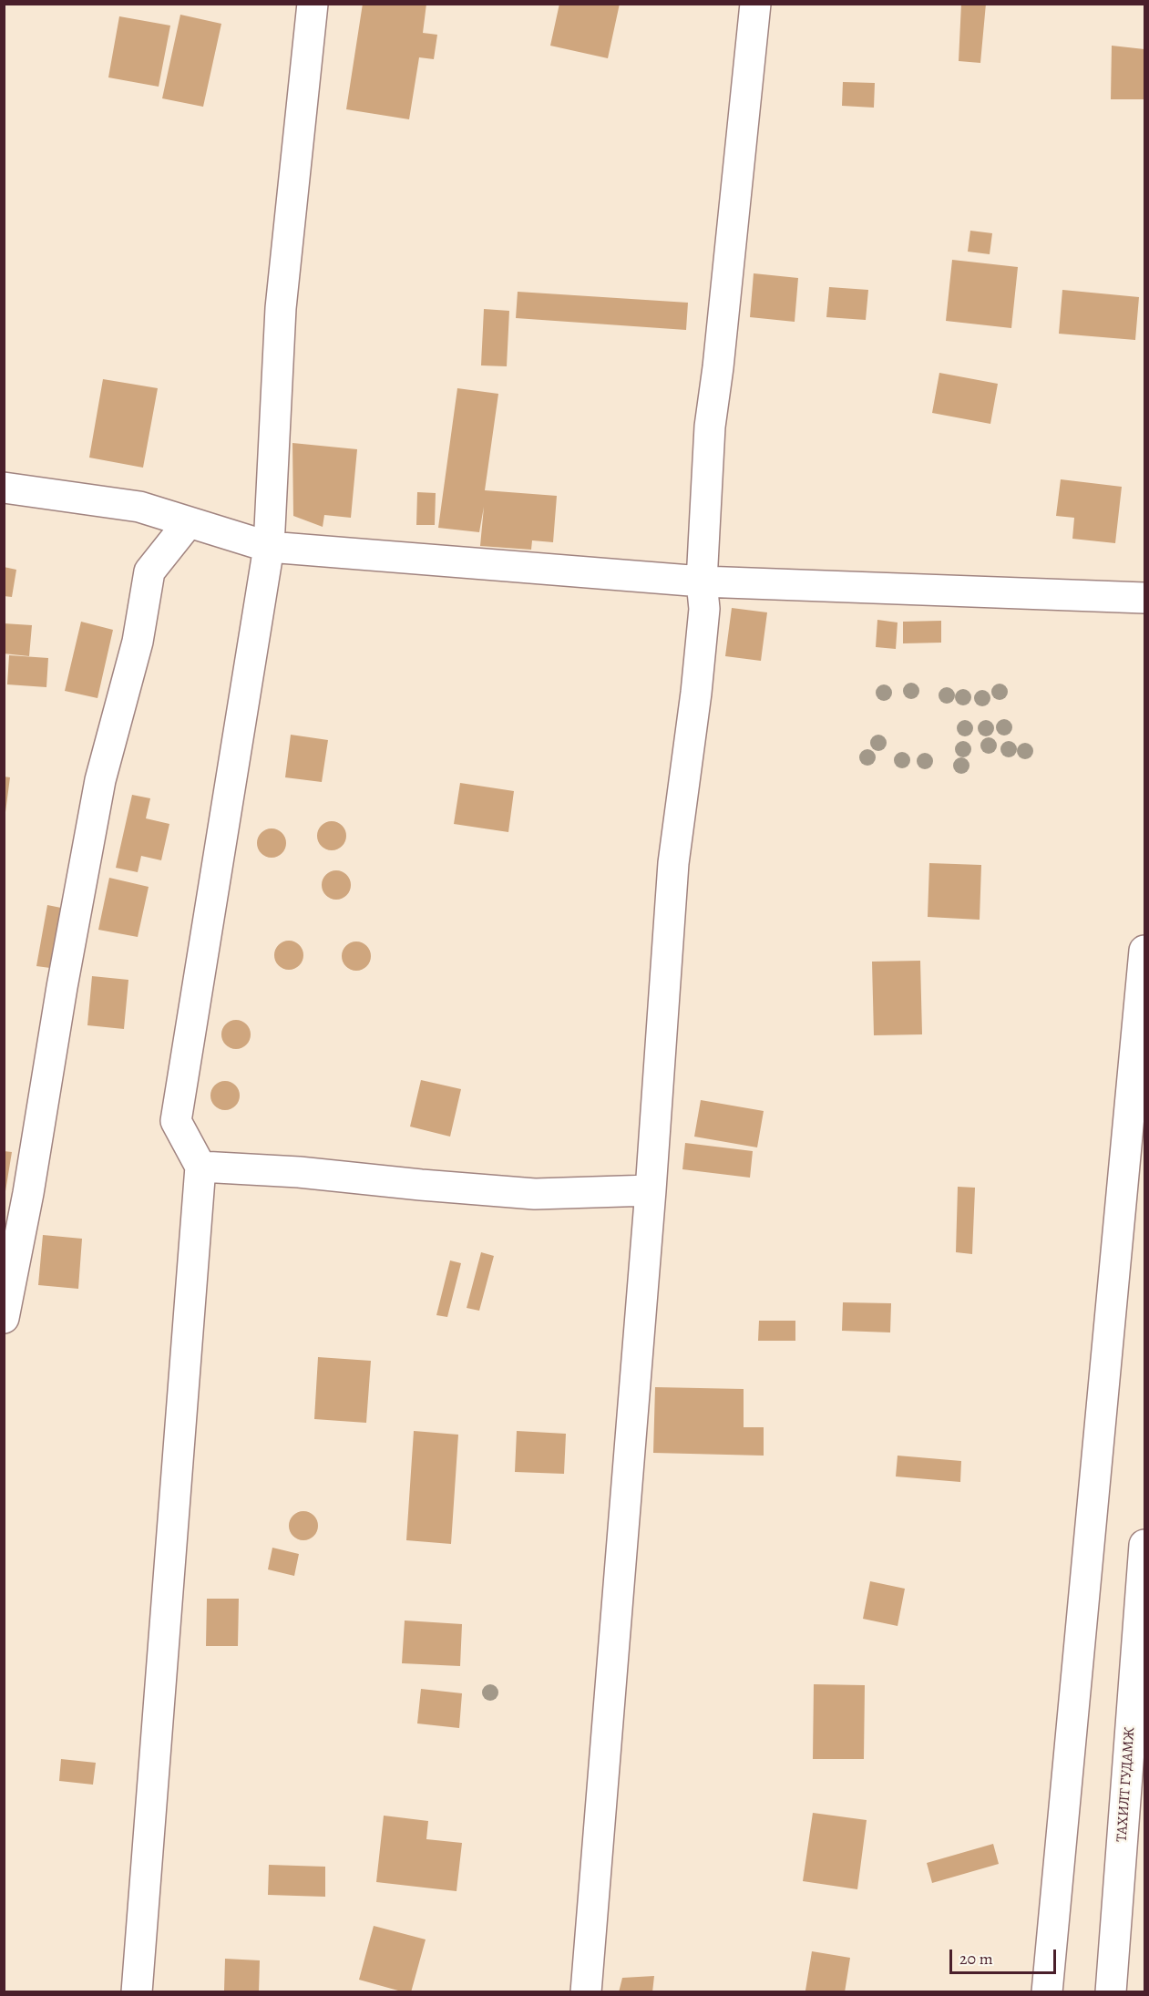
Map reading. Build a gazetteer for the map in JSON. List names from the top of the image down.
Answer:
{
  "streets": {
    "street": ["ТАХИЛТ ГУДАМЖ"]
  },
  "scale_bar": "20 m"
}
